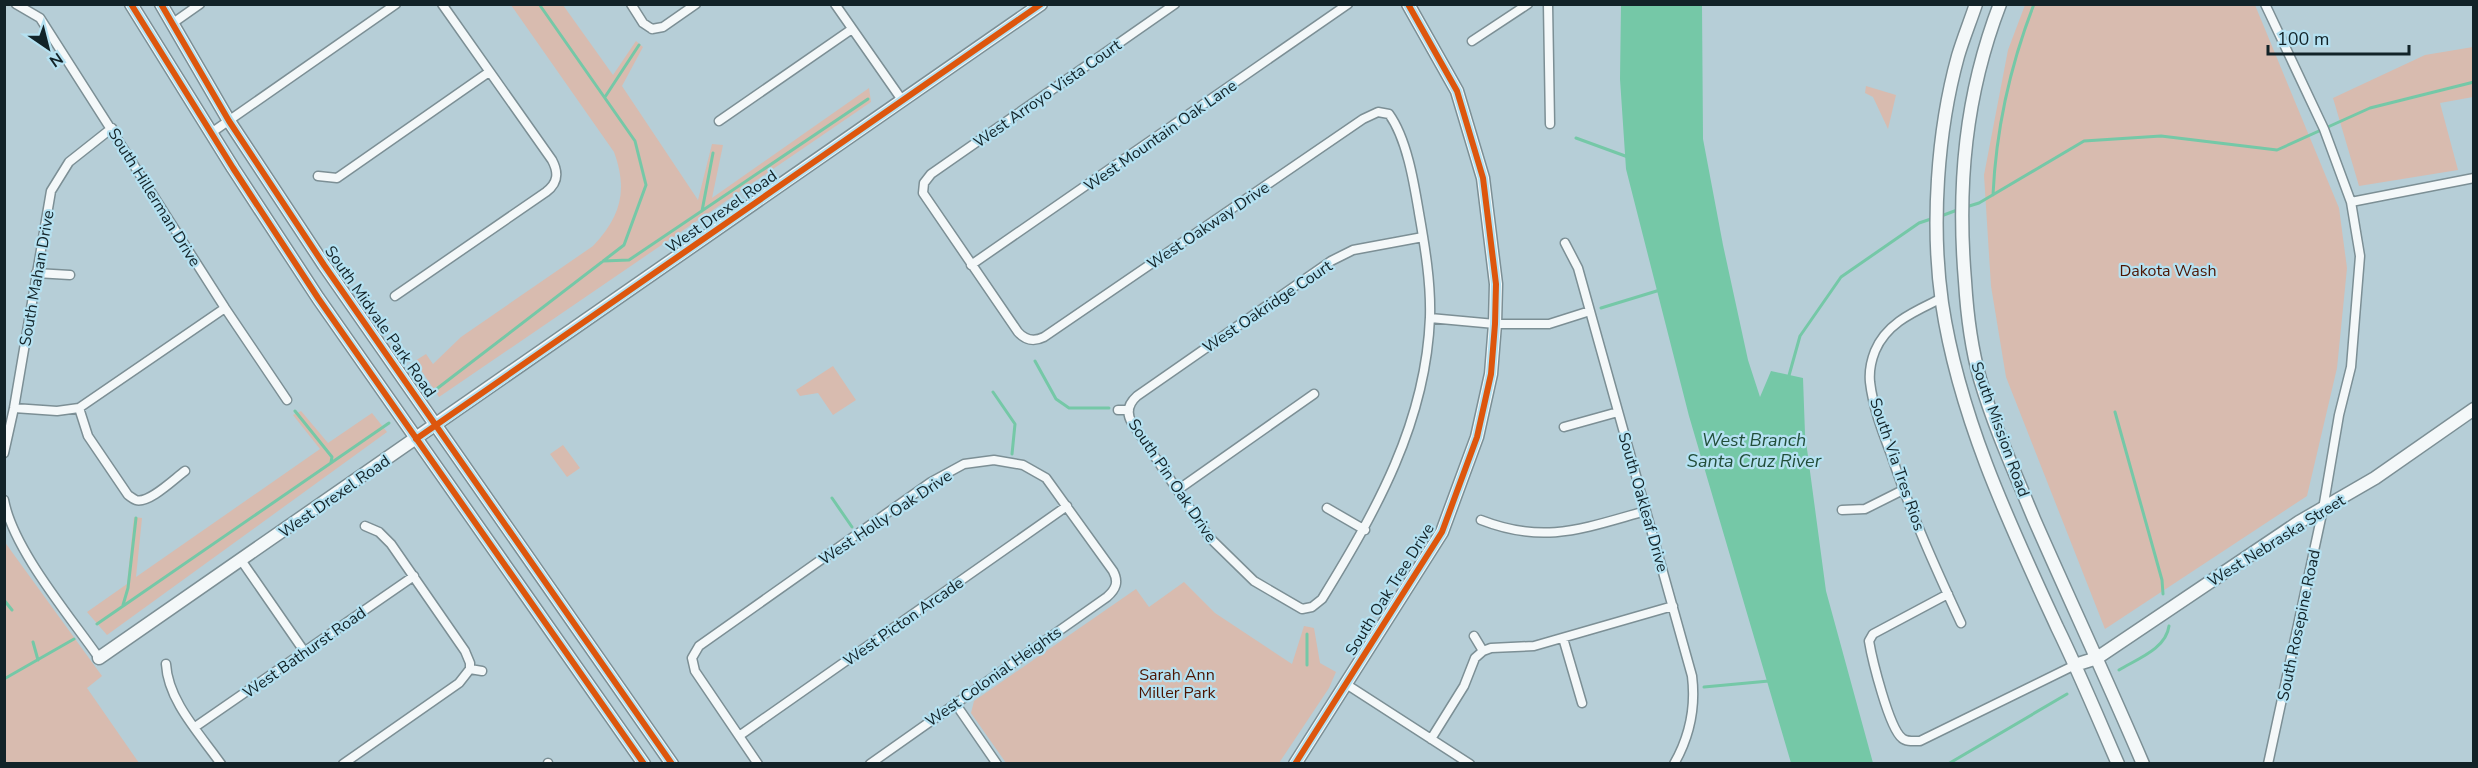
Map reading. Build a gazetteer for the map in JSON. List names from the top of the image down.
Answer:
{
  "streets": {
    "main road": [
      "West Drexel Road",
      "South Midvale Park Road",
      "South Mission Road",
      "West Nebraska Street",
      "South Oak Tree Drive"
    ],
    "street": [
      "West Arroyo Vista Court",
      "West Mountain Oak Lane",
      "South Hillerman Drive",
      "West Oakway Drive",
      "South Mahan Drive",
      "West Oakridge Court",
      "South Via Tres Rios",
      "South Pin Oak Drive",
      "South Oakleaf Drive",
      "West Holly Oak Drive",
      "West Picton Arcade",
      "South Rosepine Road",
      "West Bathurst Road",
      "West Colonial Heights"
    ]
  },
  "crossings": [
    ["West Arroyo Vista Court", "West Mountain Oak Lane"],
    ["West Arroyo Vista Court", "West Oakway Drive"],
    ["West Mountain Oak Lane", "West Oakway Drive"],
    ["South Hillerman Drive", "South Mahan Drive"],
    ["West Drexel Road", "South Midvale Park Road"],
    ["West Oakway Drive", "West Oakridge Court"],
    ["West Oakridge Court", "South Pin Oak Drive"],
    ["South Mission Road", "South Via Tres Rios"],
    ["South Mission Road", "West Nebraska Street"],
    ["West Holly Oak Drive", "West Picton Arcade"],
    ["West Holly Oak Drive", "West Colonial Heights"],
    ["West Nebraska Street", "South Rosepine Road"]
  ],
  "water": ["West Branch Santa Cruz River"],
  "parks": ["Dakota Wash", "Sarah Ann Miller Park"],
  "scale_bar": "100 m",
  "north": "bottom right"
}
